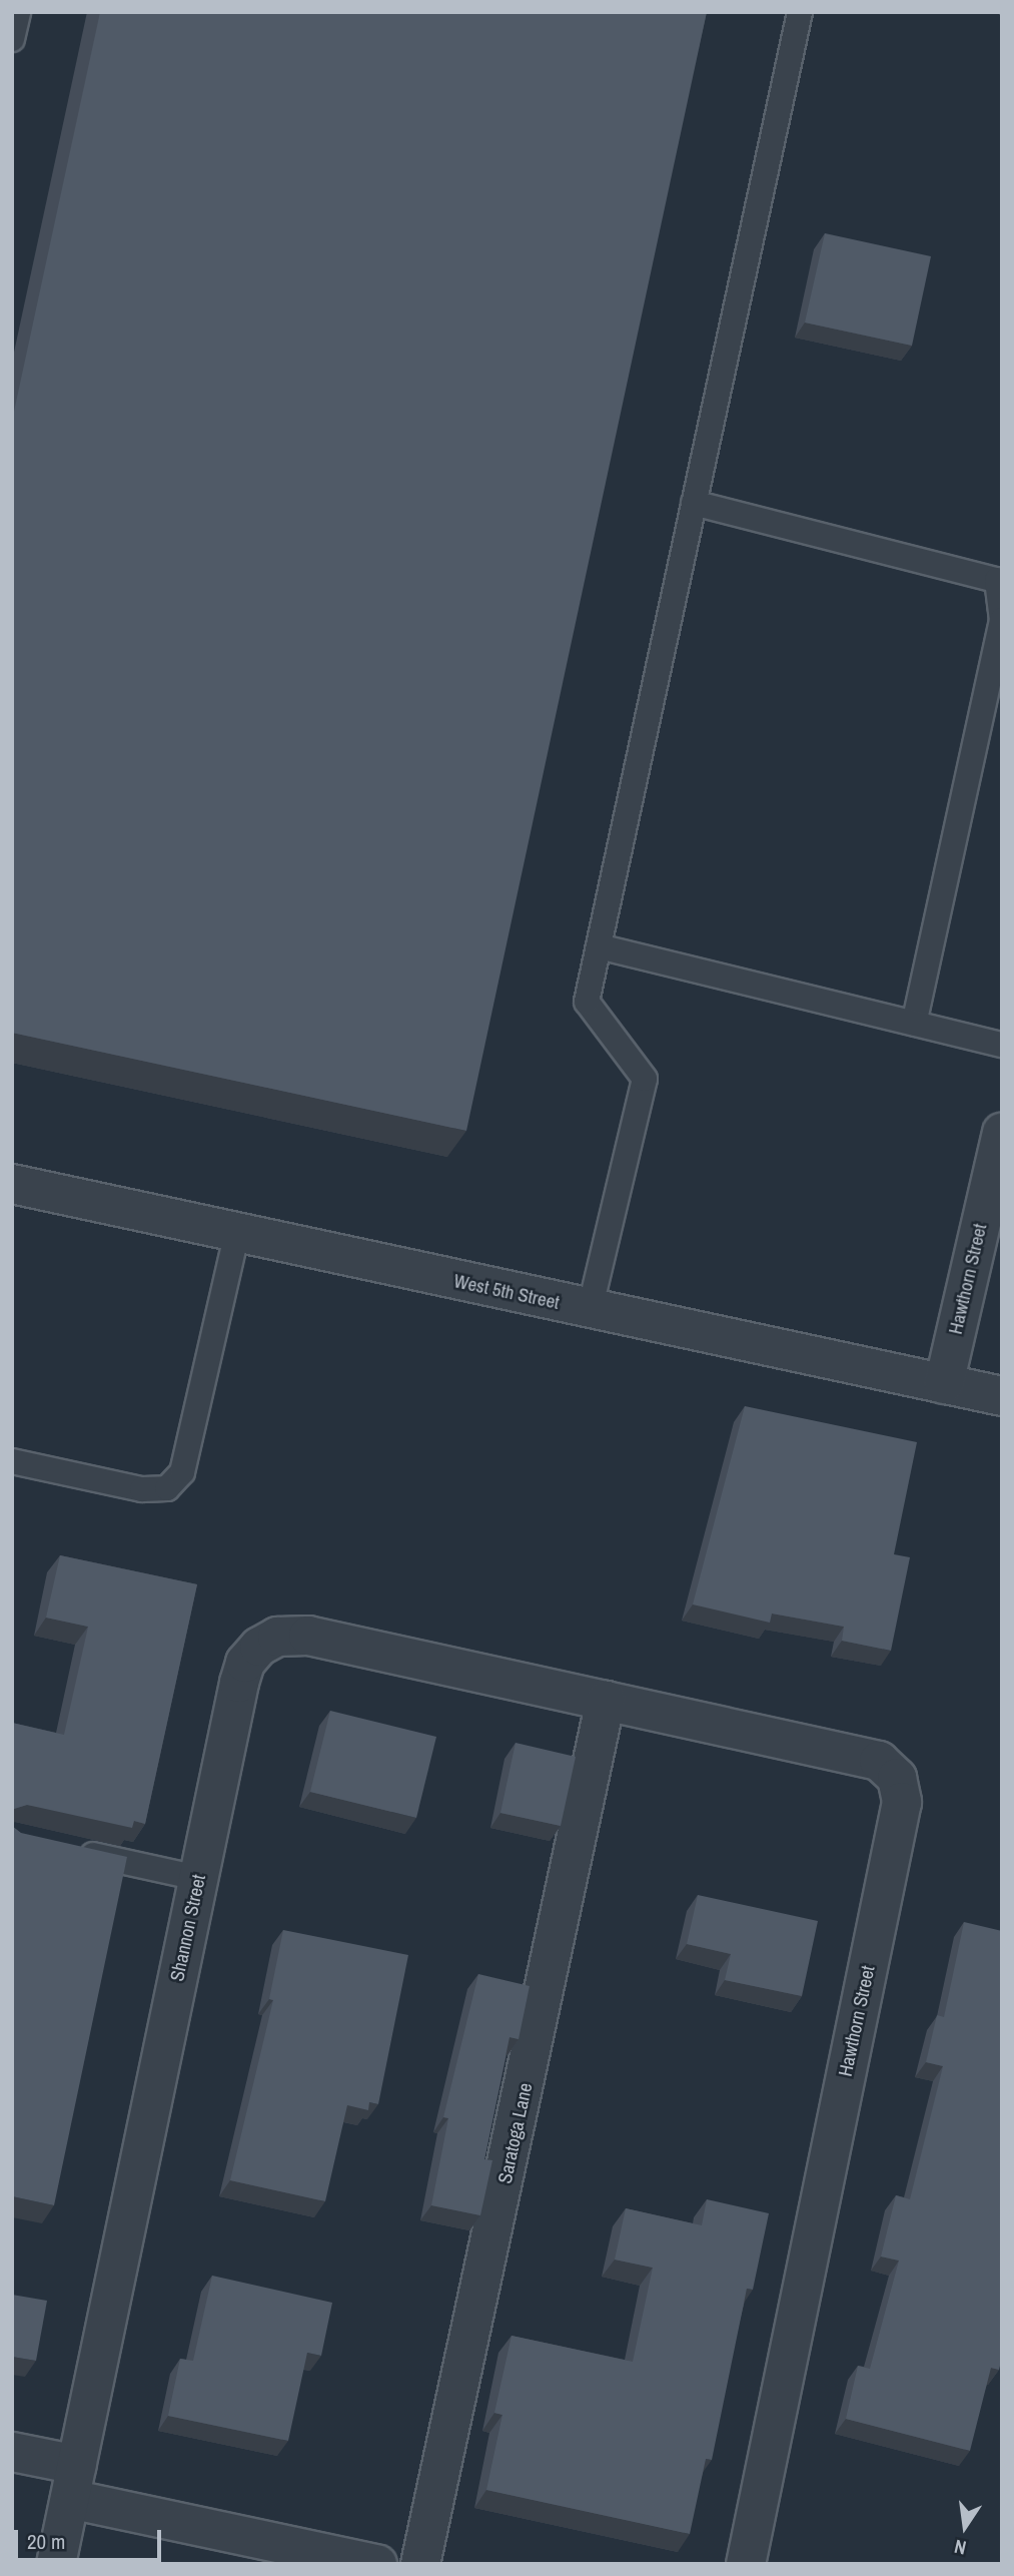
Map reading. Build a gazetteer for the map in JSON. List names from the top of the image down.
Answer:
{
  "streets": {
    "street": [
      "Hawthorn Street",
      "West 5th Street",
      "Shannon Street",
      "Saratoga Lane"
    ]
  },
  "crossings": [
    ["Hawthorn Street", "West 5th Street"],
    ["Hawthorn Street", "Shannon Street"],
    ["Hawthorn Street", "Saratoga Lane"],
    ["Shannon Street", "Saratoga Lane"]
  ],
  "scale_bar": "20 m",
  "north": "bottom"
}
